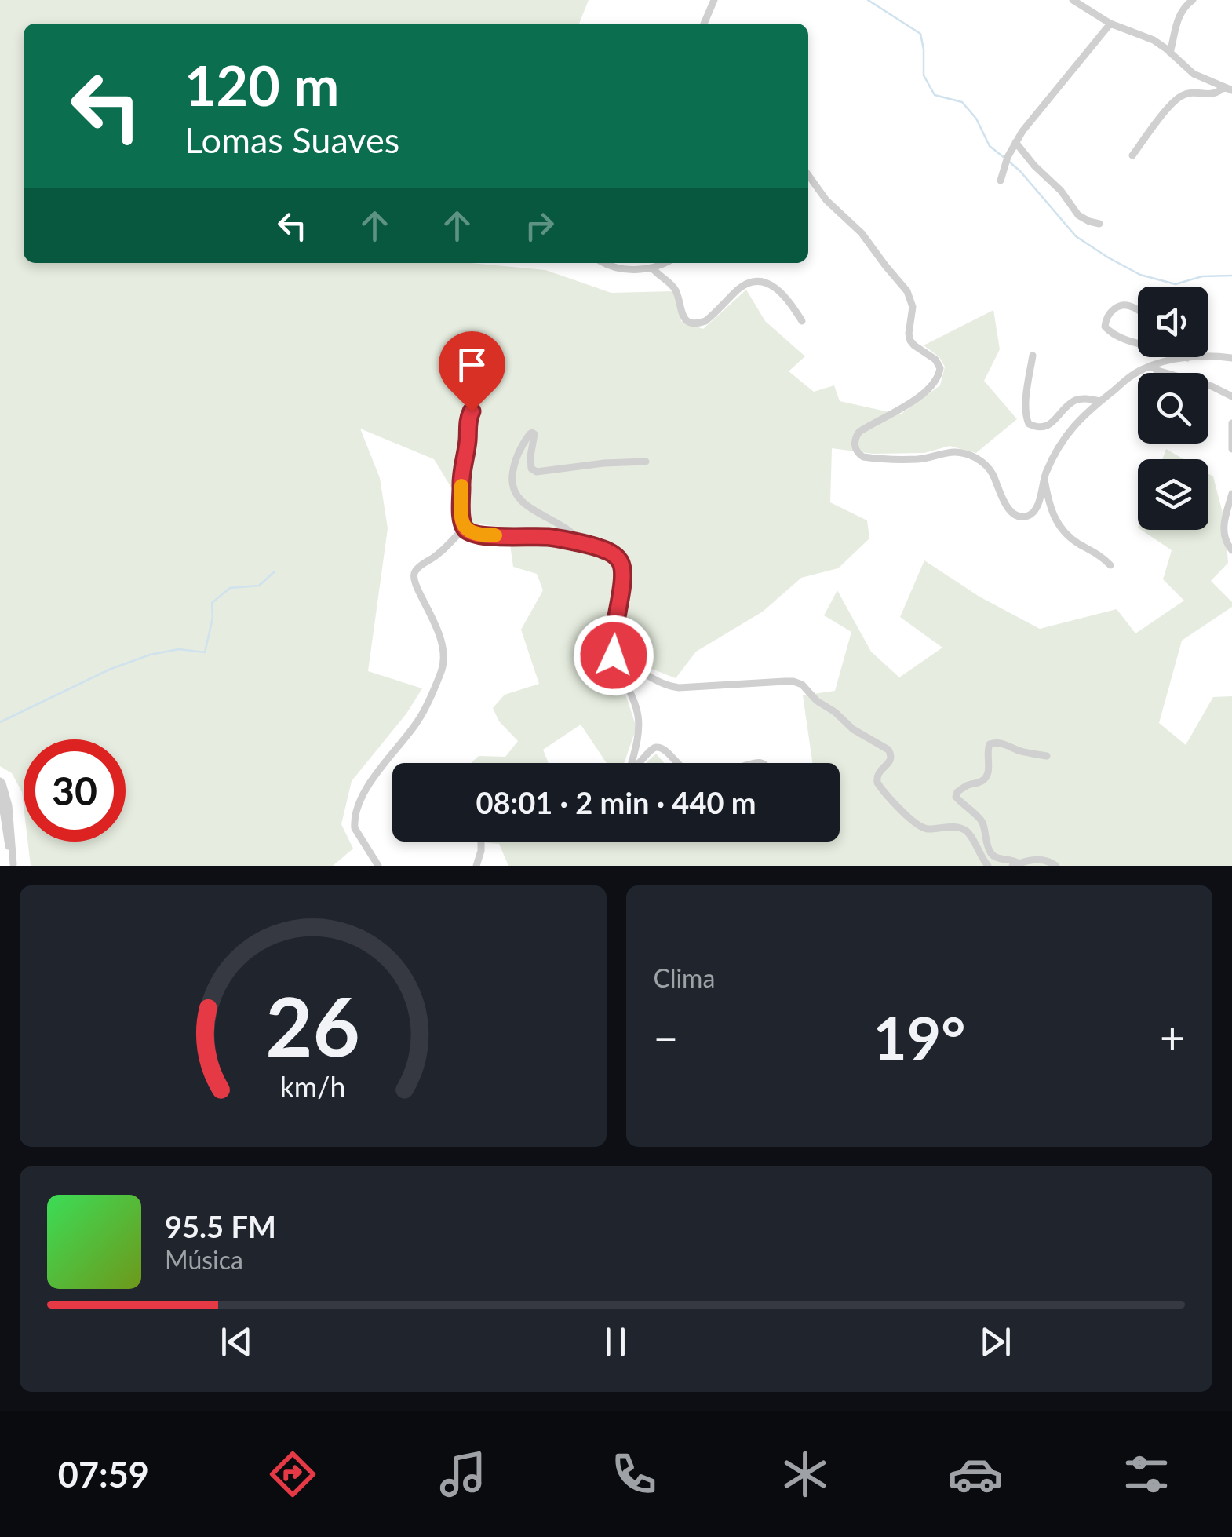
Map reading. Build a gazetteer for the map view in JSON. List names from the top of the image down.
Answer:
{
  "page": {
    "turn": ["120 m", "Lomas Suaves"],
    "limit": "30",
    "trip": "08:01 · 2 min · 440 m",
    "tile": "Clima",
    "heat": ["−", "19°", "+"],
    "song": ["95.5 FM", "Música"],
    "tabs": "07:59",
    "gauge": ["26", "km/h"]
  }
}
